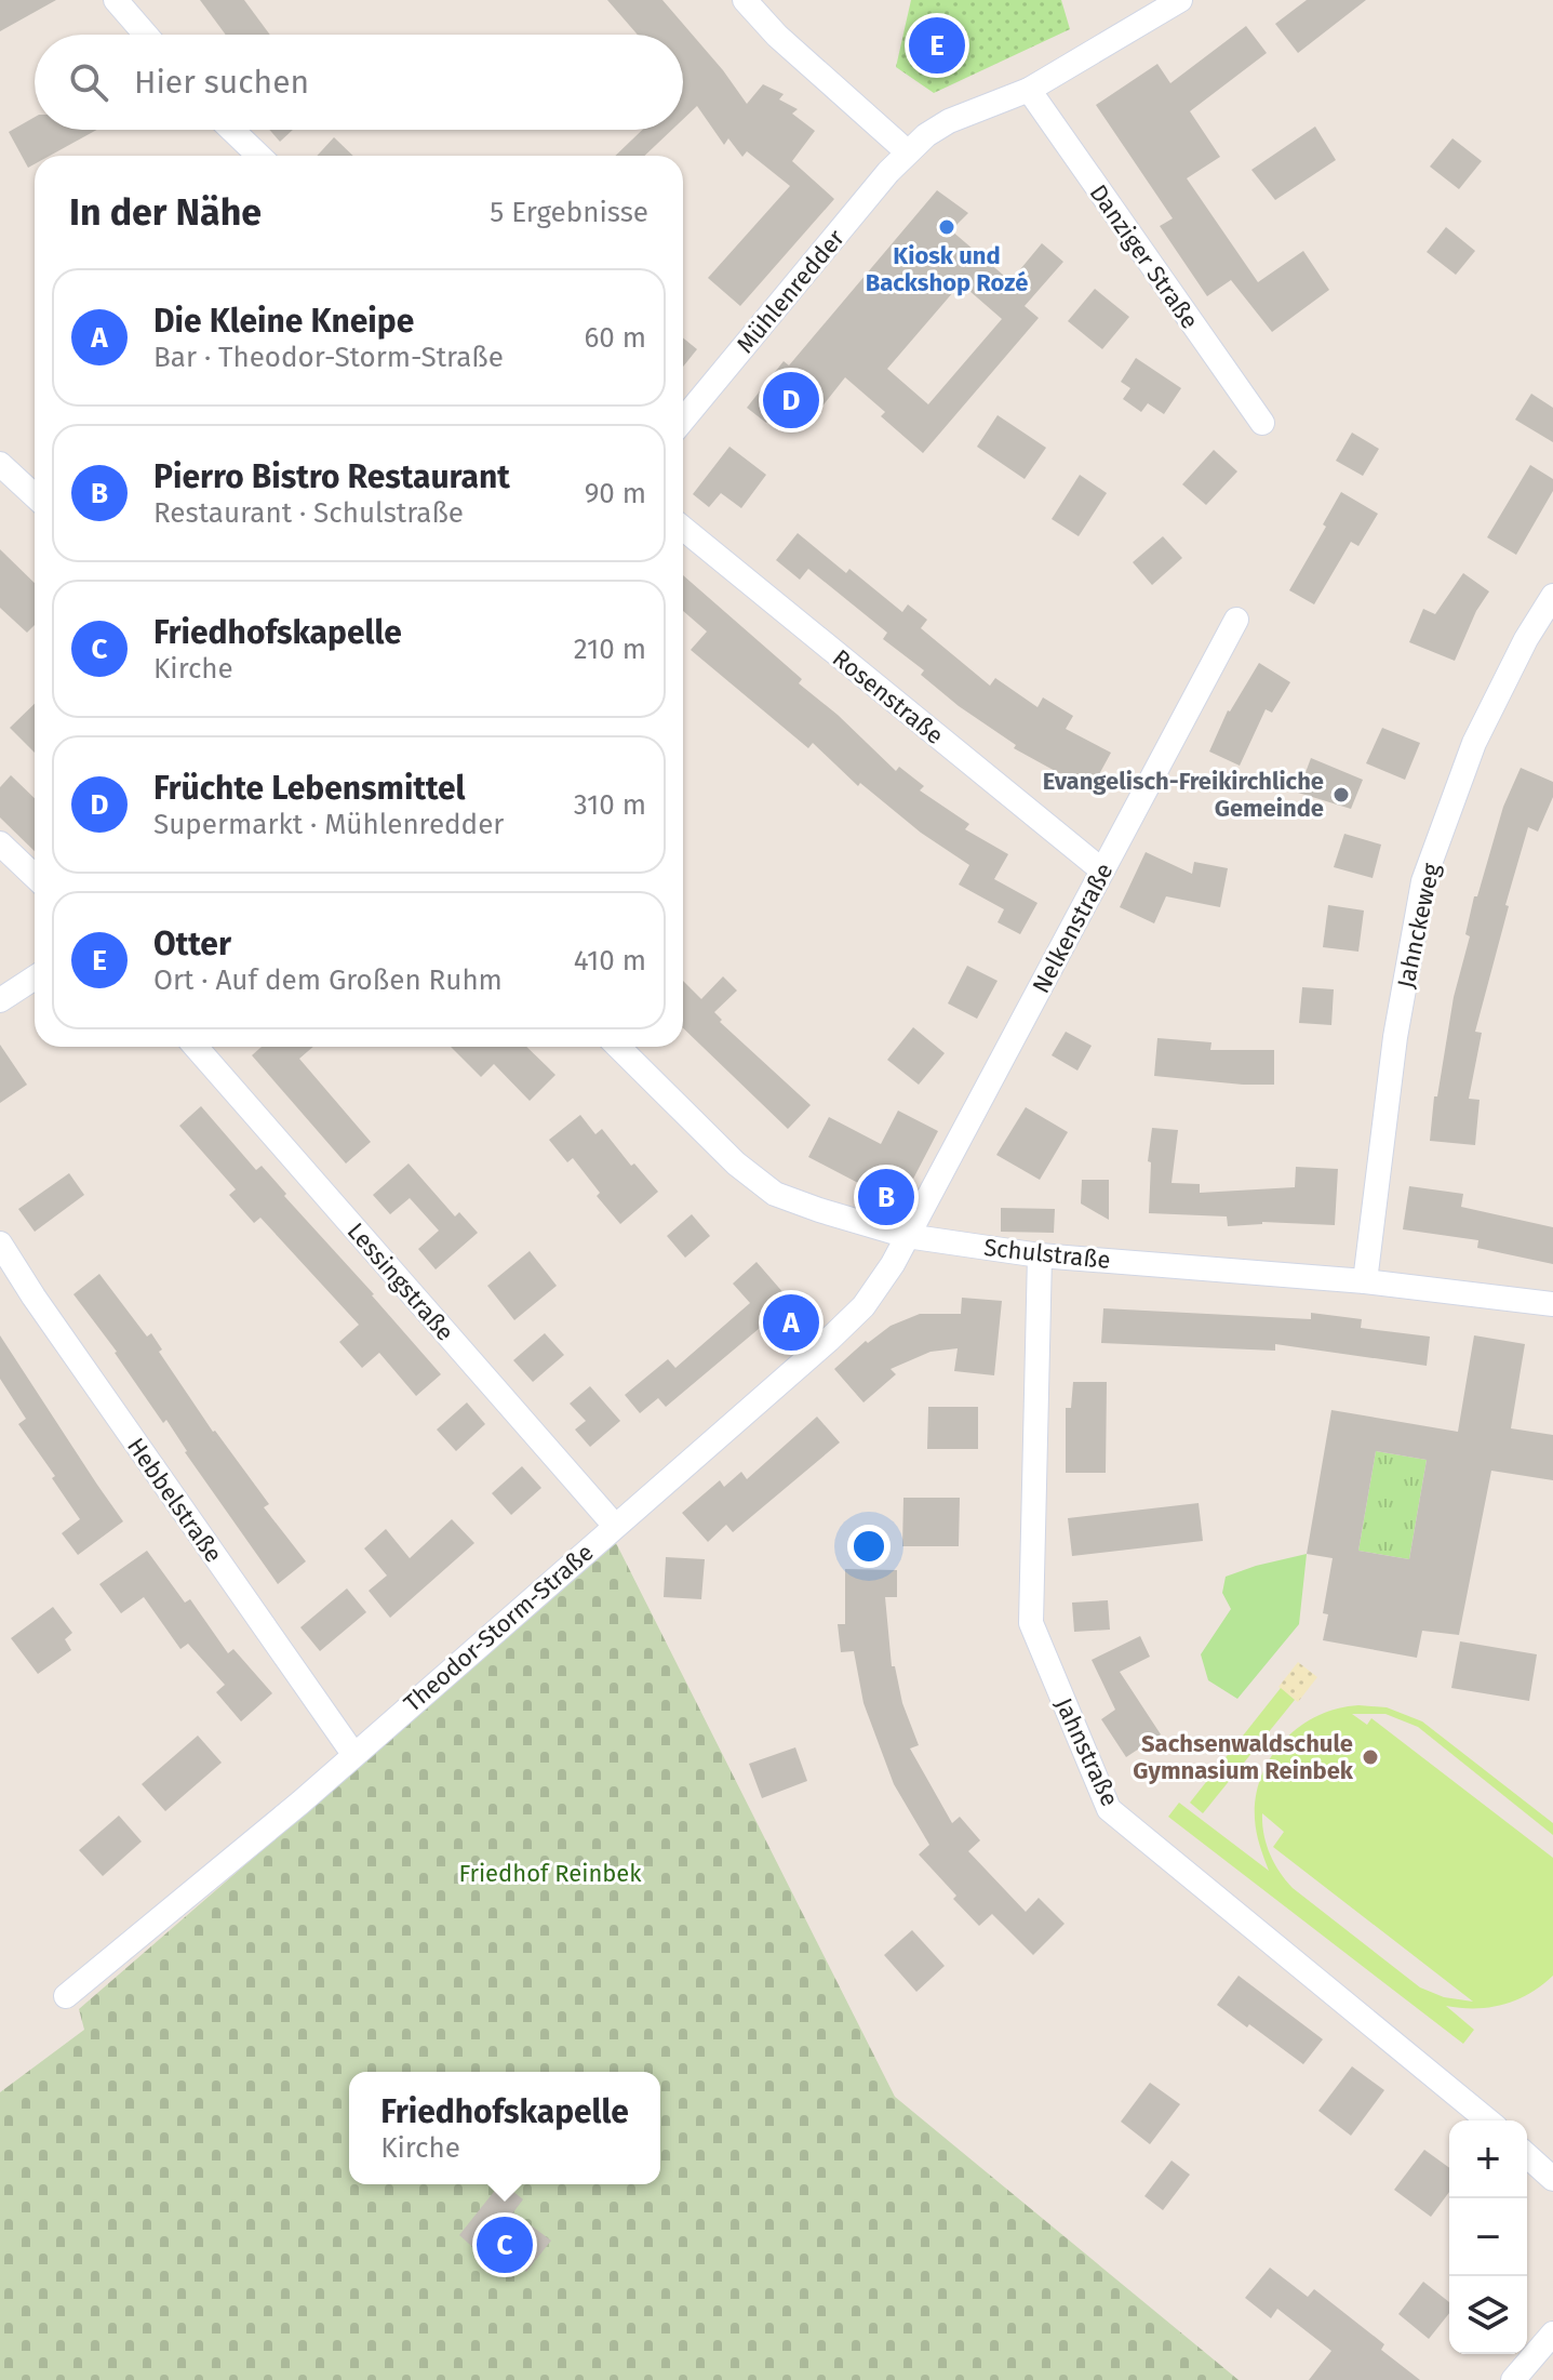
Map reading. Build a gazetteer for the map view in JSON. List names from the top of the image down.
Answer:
{
  "streets": {
    "street": [
      "Danziger Straße",
      "Mühlenredder",
      "Rosenstraße",
      "Jahnckeweg",
      "Nelkenstraße",
      "Schulstraße",
      "Lessingstraße",
      "Hebbelstraße",
      "Theodor-Storm-Straße",
      "Jahnstraße"
    ]
  },
  "crossings": [
    ["Danziger Straße", "Mühlenredder"],
    ["Rosenstraße", "Nelkenstraße"],
    ["Jahnckeweg", "Schulstraße"],
    ["Nelkenstraße", "Schulstraße"],
    ["Nelkenstraße", "Theodor-Storm-Straße"],
    ["Schulstraße", "Theodor-Storm-Straße"],
    ["Schulstraße", "Jahnstraße"],
    ["Lessingstraße", "Theodor-Storm-Straße"],
    ["Hebbelstraße", "Theodor-Storm-Straße"]
  ],
  "parks": ["Friedhof Reinbek"],
  "places": ["Kiosk und Backshop Rozé", "Evangelisch-Freikirchliche Gemeinde", "Sachsenwaldschule Gymnasium Reinbek"],
  "page": {
    "pins": [
      "E",
      "D",
      "B",
      "A",
      "C"
    ],
    "search": "Hier suchen",
    "heading": ["In der Nähe", "5 Ergebnisse"],
    "list": [
      {
        "mark": "A",
        "name": "Die Kleine Kneipe",
        "note": "Bar · Theodor-Storm-Straße",
        "value": "60 m"
      },
      {
        "mark": "B",
        "name": "Pierro Bistro Restaurant",
        "note": "Restaurant · Schulstraße",
        "value": "90 m"
      },
      {
        "mark": "C",
        "name": "Friedhofskapelle",
        "note": "Kirche",
        "value": "210 m"
      },
      {
        "mark": "D",
        "name": "Früchte Lebensmittel",
        "note": "Supermarkt · Mühlenredder",
        "value": "310 m"
      },
      {
        "mark": "E",
        "name": "Otter",
        "note": "Ort · Auf dem Großen Ruhm",
        "value": "410 m"
      }
    ],
    "popup": ["Friedhofskapelle", "Kirche"],
    "map_buttons": ["+", "−"]
  }
}
